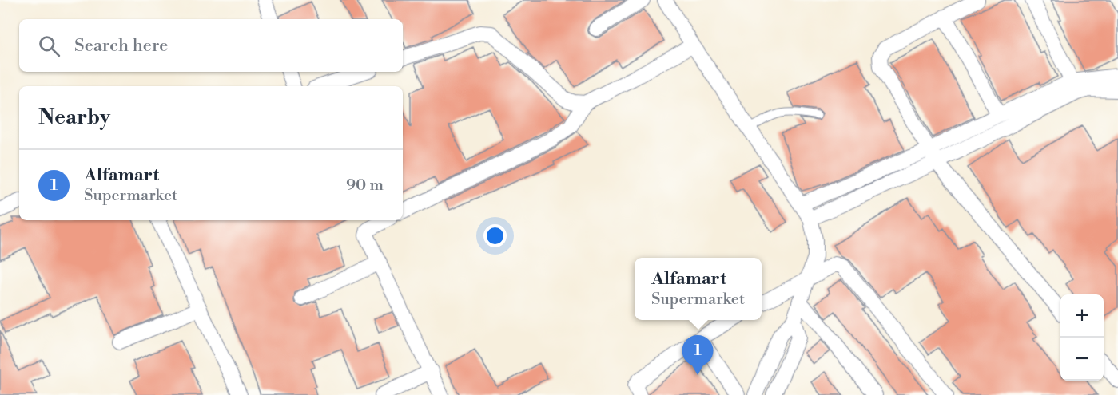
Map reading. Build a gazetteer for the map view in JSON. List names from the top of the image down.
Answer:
{
  "page": {
    "search": "Search here",
    "heading": "Nearby",
    "list": [
      {
        "mark": "1",
        "name": "Alfamart",
        "note": "Supermarket",
        "value": "90 m"
      }
    ],
    "popup": ["Alfamart", "Supermarket"],
    "map_buttons": ["+", "−"],
    "pins": "1"
  }
}
